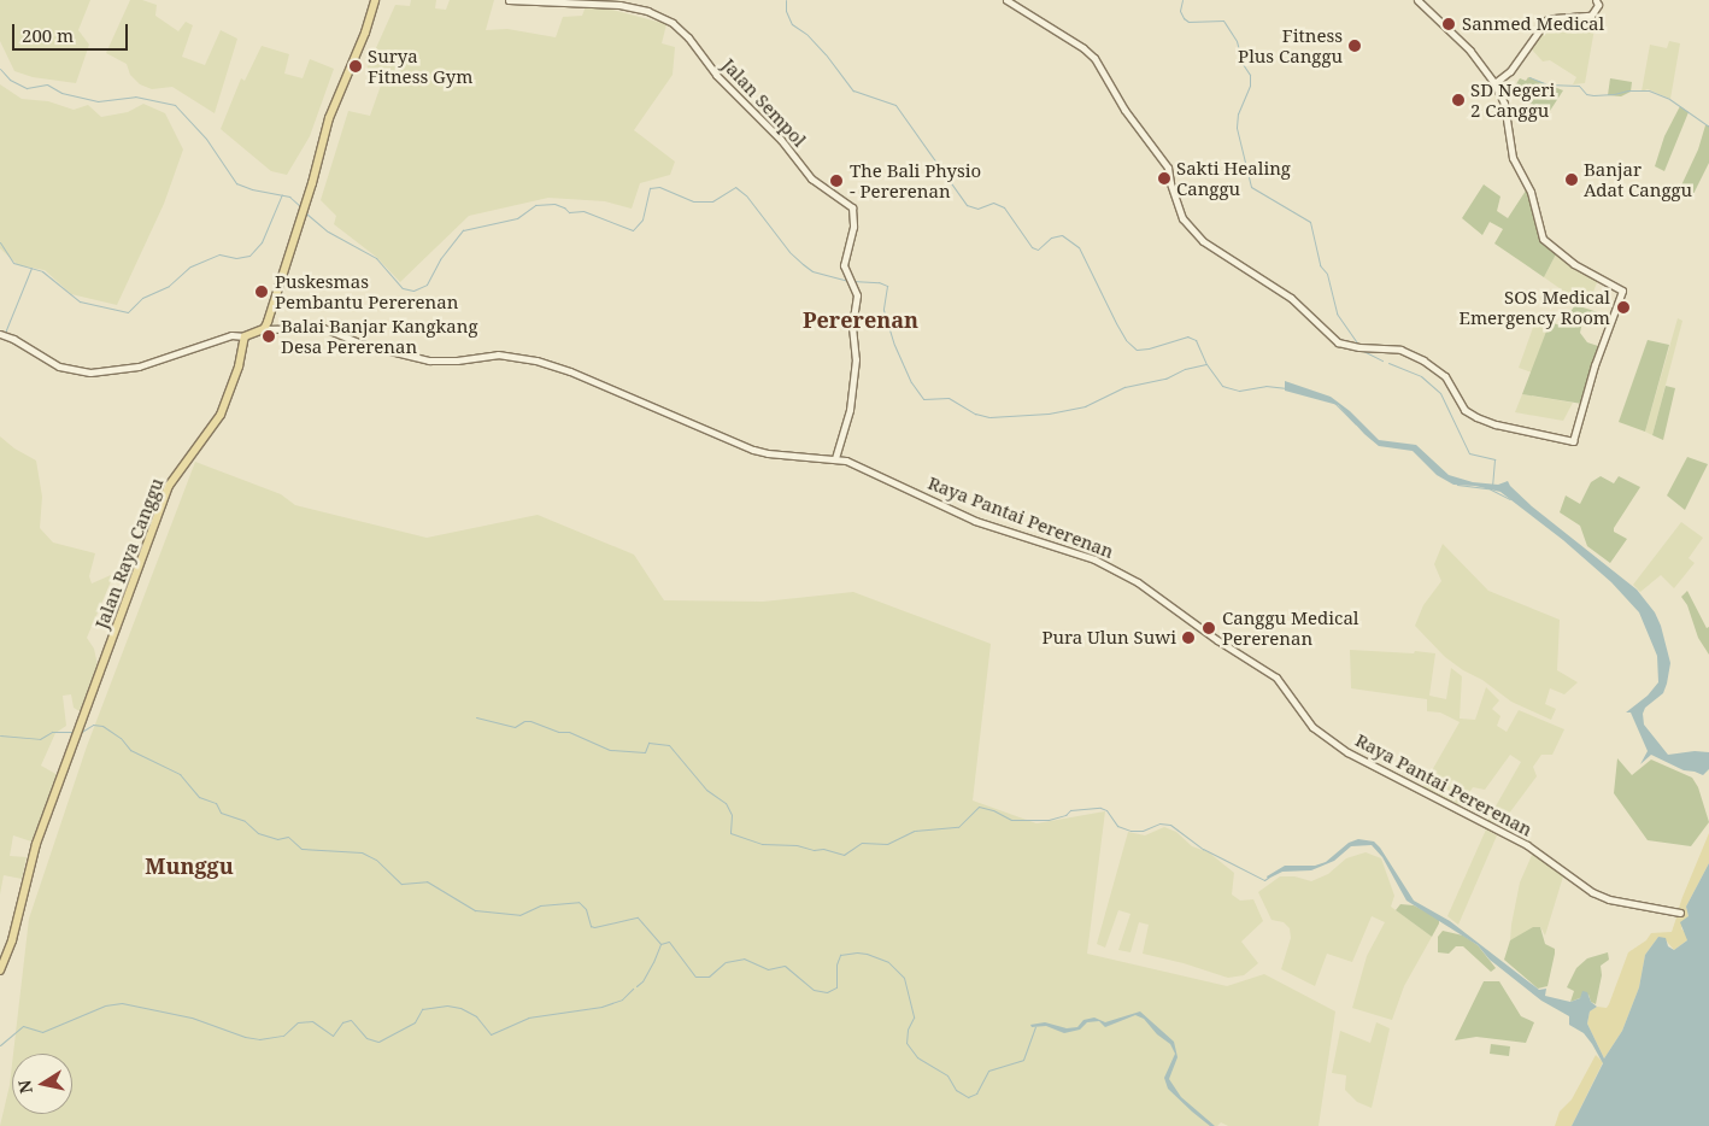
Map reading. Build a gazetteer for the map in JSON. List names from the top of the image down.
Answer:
{
  "streets": {
    "main road": ["Jalan Raya Canggu"],
    "street": ["Jalan Sempol", "Raya Pantai Pererenan"]
  },
  "crossings": [
    ["Jalan Sempol", "Raya Pantai Pererenan"]
  ],
  "districts": ["Pererenan", "Munggu"],
  "places": [
    "Sanmed Medical",
    "Fitness Plus Canggu",
    "Surya Fitness Gym",
    "SD Negeri 2 Canggu",
    "Sakti Healing Canggu",
    "Banjar Adat Canggu",
    "The Bali Physio - Pererenan",
    "Puskesmas Pembantu Pererenan",
    "SOS Medical Emergency Room",
    "Balai Banjar Kangkang Desa Pererenan",
    "Canggu Medical Pererenan",
    "Pura Ulun Suwi"
  ],
  "scale_bar": "200 m",
  "north": "left"
}
